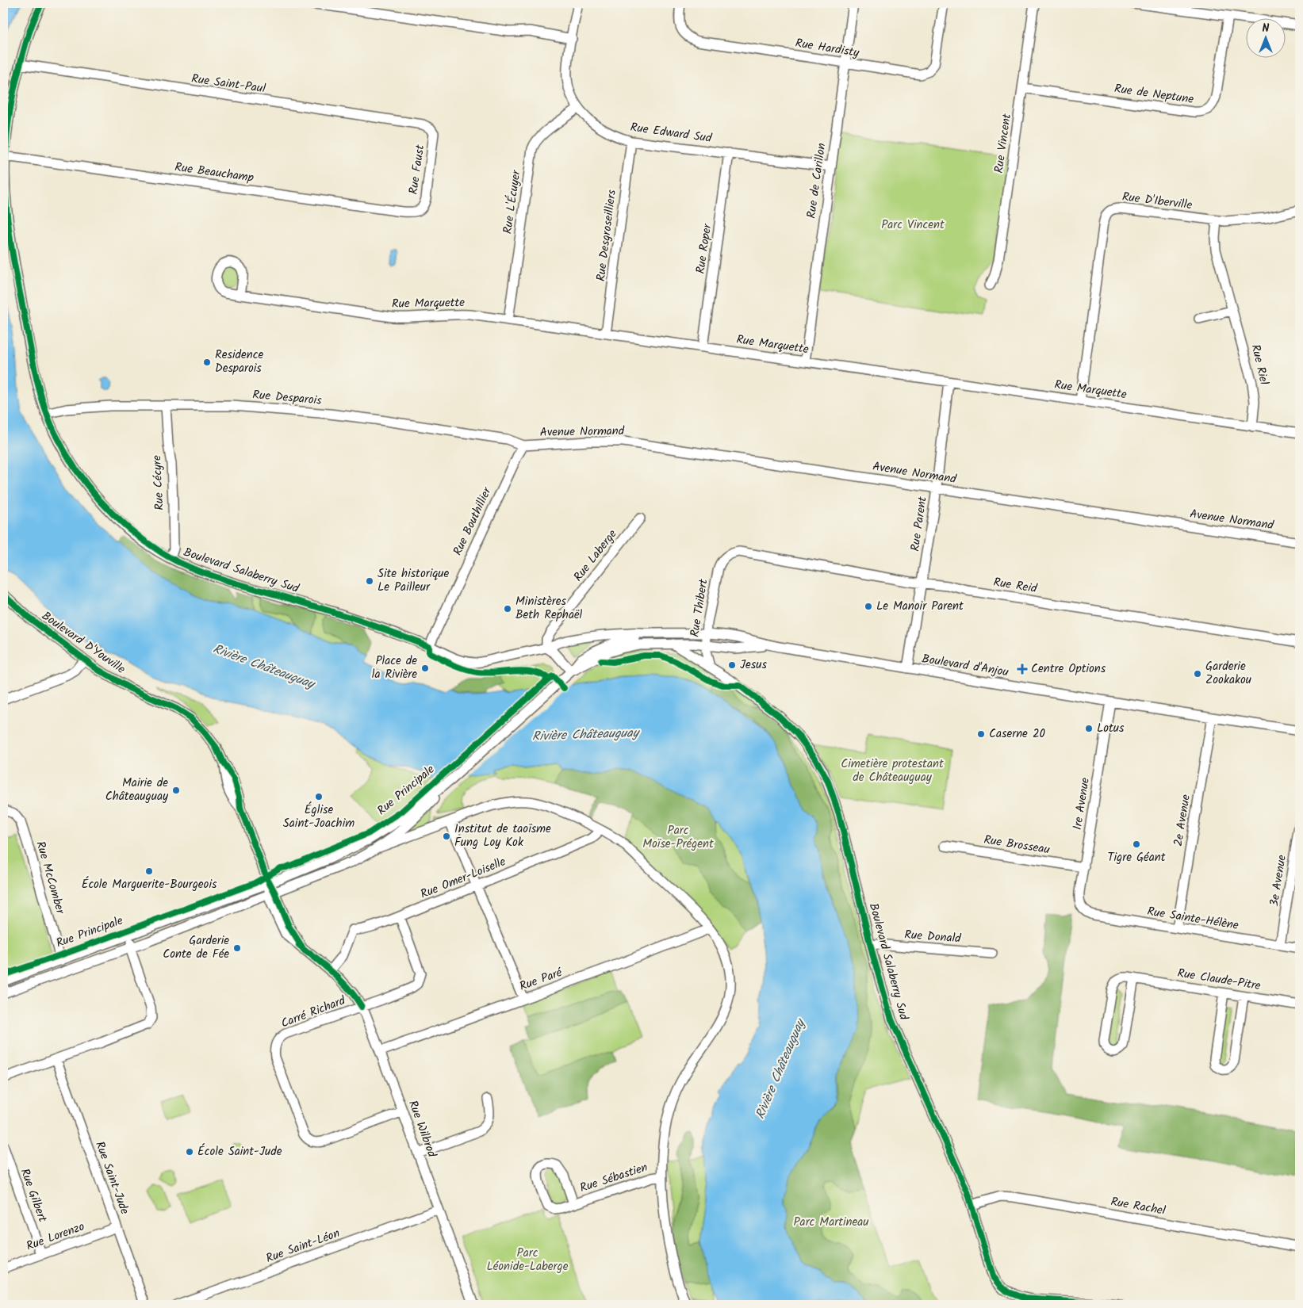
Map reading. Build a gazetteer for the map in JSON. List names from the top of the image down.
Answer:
{
  "streets": {
    "street": [
      "Rue Hardisty",
      "Rue Saint-Paul",
      "Rue de Neptune",
      "Rue Edward Sud",
      "Rue Vincent",
      "Rue Faust",
      "Rue Beauchamp",
      "Rue de Carillon",
      "Rue D'Iberville",
      "Rue L'Écuyer",
      "Rue Desgroseilliers",
      "Rue Roper",
      "Rue Marquette",
      "Rue Riel",
      "Rue Desparois",
      "Avenue Normand",
      "Rue Cécyre",
      "Rue Bouthillier",
      "Rue Parent",
      "Rue Laberge",
      "Boulevard Salaberry Sud",
      "Rue Reid",
      "Rue Thibert",
      "Boulevard D'Youville",
      "Boulevard d'Anjou",
      "Rue Principale",
      "1re Avenue",
      "2e Avenue",
      "Rue Brosseau",
      "Rue McComber",
      "Rue Omer-Loiselle",
      "3e Avenue",
      "Rue Sainte-Hélène",
      "Rue Donald",
      "Rue Paré",
      "Rue Claude-Pitre",
      "Carré Richard",
      "Rue Wilbrod",
      "Rue Saint-Jude",
      "Rue Sébastien",
      "Rue Gilbert",
      "Rue Rachel",
      "Rue Lorenzo",
      "Rue Saint-Léon"
    ]
  },
  "crossings": [
    ["Rue Hardisty", "Rue de Carillon"],
    ["Rue Saint-Paul", "Rue Faust"],
    ["Rue Saint-Paul", "Boulevard Salaberry Sud"],
    ["Rue de Neptune", "Rue Vincent"],
    ["Rue Edward Sud", "Rue de Carillon"],
    ["Rue Edward Sud", "Rue L'Écuyer"],
    ["Rue Edward Sud", "Rue Desgroseilliers"],
    ["Rue Edward Sud", "Rue Roper"],
    ["Rue Faust", "Rue Beauchamp"],
    ["Rue Beauchamp", "Boulevard Salaberry Sud"],
    ["Rue de Carillon", "Rue Marquette"],
    ["Rue D'Iberville", "Rue Marquette"],
    ["Rue D'Iberville", "Rue Riel"],
    ["Rue L'Écuyer", "Rue Marquette"],
    ["Rue Desgroseilliers", "Rue Marquette"],
    ["Rue Roper", "Rue Marquette"],
    ["Rue Marquette", "Rue Riel"],
    ["Rue Marquette", "Rue Parent"],
    ["Rue Desparois", "Avenue Normand"],
    ["Rue Desparois", "Rue Cécyre"],
    ["Rue Desparois", "Rue Bouthillier"],
    ["Rue Desparois", "Boulevard Salaberry Sud"],
    ["Avenue Normand", "Rue Bouthillier"],
    ["Avenue Normand", "Rue Parent"],
    ["Rue Cécyre", "Boulevard Salaberry Sud"],
    ["Rue Bouthillier", "Boulevard Salaberry Sud"],
    ["Rue Parent", "Rue Reid"],
    ["Rue Parent", "Boulevard d'Anjou"],
    ["Rue Laberge", "Boulevard Salaberry Sud"],
    ["Boulevard Salaberry Sud", "Rue Thibert"],
    ["Boulevard Salaberry Sud", "Boulevard d'Anjou"],
    ["Boulevard Salaberry Sud", "Rue Donald"],
    ["Boulevard Salaberry Sud", "Rue Rachel"],
    ["Rue Reid", "Rue Thibert"],
    ["Rue Thibert", "Boulevard d'Anjou"],
    ["Boulevard D'Youville", "Rue Principale"],
    ["Boulevard D'Youville", "Rue Wilbrod"],
    ["Boulevard d'Anjou", "1re Avenue"],
    ["Boulevard d'Anjou", "2e Avenue"],
    ["Rue Principale", "Rue McComber"],
    ["Rue Principale", "Rue Omer-Loiselle"],
    ["Rue Principale", "Rue Paré"],
    ["Rue Principale", "Rue Wilbrod"],
    ["Rue Principale", "Rue Sébastien"],
    ["1re Avenue", "Rue Brosseau"],
    ["1re Avenue", "Rue Sainte-Hélène"],
    ["2e Avenue", "Rue Sainte-Hélène"],
    ["Rue Omer-Loiselle", "Carré Richard"],
    ["Rue Omer-Loiselle", "Rue Wilbrod"],
    ["3e Avenue", "Rue Sainte-Hélène"],
    ["Rue Paré", "Rue Wilbrod"],
    ["Carré Richard", "Rue Wilbrod"],
    ["Rue Wilbrod", "Rue Saint-Léon"],
    ["Rue Saint-Jude", "Rue Lorenzo"],
    ["Rue Gilbert", "Rue Lorenzo"]
  ],
  "water": ["Rivière Châteauguay"],
  "parks": [
    "Parc Vincent",
    "Cimetière protestant de Châteauguay",
    "Parc Moïse-Prégent",
    "Parc Martineau",
    "Parc Léonide-Laberge"
  ],
  "places": {
    "other": [
      "Residence Desparois",
      "Site historique Le Pailleur",
      "Le Manoir Parent",
      "Ministères Beth Rephaël",
      "Jesus",
      "Place de la Rivière",
      "Garderie Zookakou",
      "Lotus",
      "Caserne 20",
      "Mairie de Châteauguay",
      "Église Saint-Joachim",
      "Institut de taoïsme Fung Loy Kok",
      "Tigre Géant",
      "École Marguerite-Bourgeois",
      "Garderie Conte de Fée",
      "École Saint-Jude"
    ],
    "health": ["Centre Options"]
  },
  "north": "top"
}
